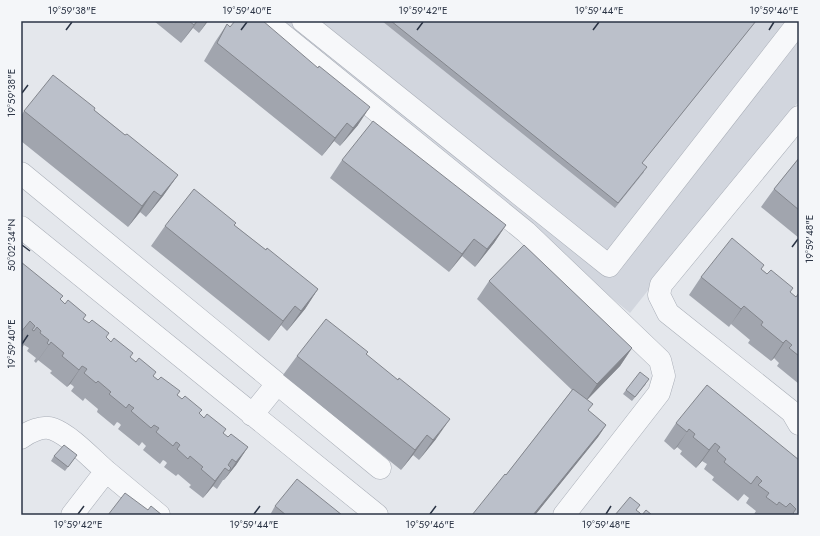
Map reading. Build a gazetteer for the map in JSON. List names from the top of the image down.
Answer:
{
  "coordinates": [
    "19°59'38\"E",
    "19°59'40\"E",
    "19°59'42\"E",
    "19°59'44\"E",
    "19°59'46\"E",
    "19°59'48\"E",
    "50°02'34\"N"
  ]
}
